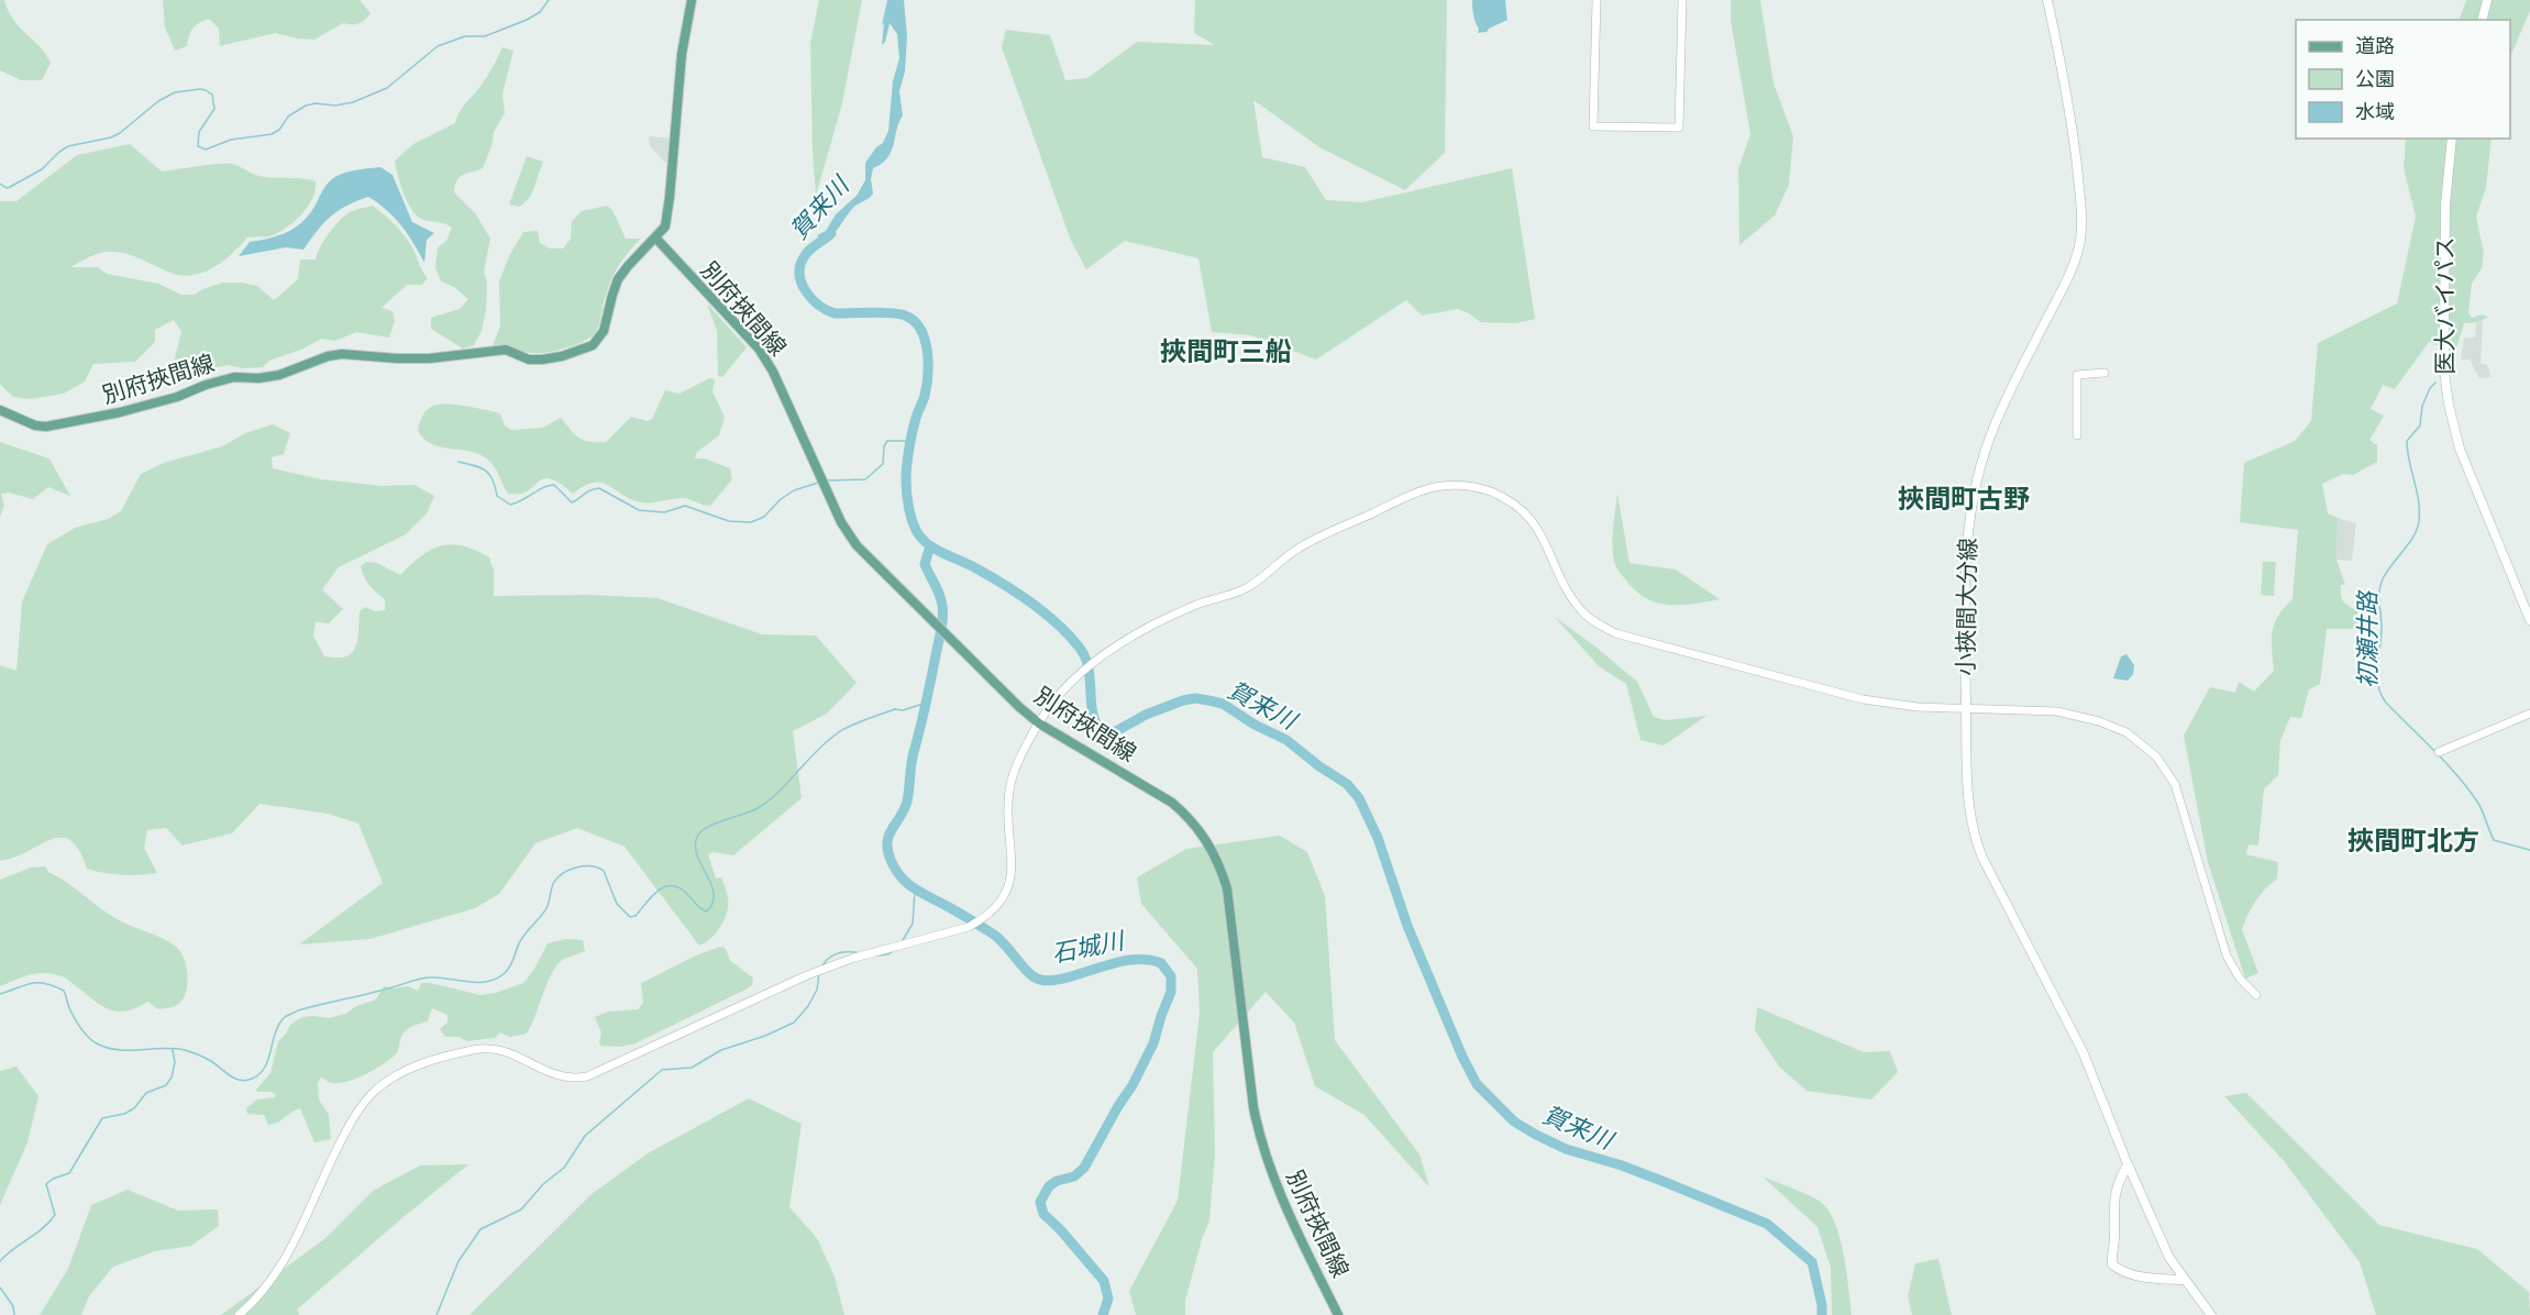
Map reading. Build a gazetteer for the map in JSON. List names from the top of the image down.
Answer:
{
  "streets": {
    "main road": ["医大バイパス", "別府挾間線", "小挾間大分線"]
  },
  "districts": ["挾間町三船", "挾間町古野", "挾間町北方"],
  "water": ["賀来川", "初瀬井路", "石城川"],
  "legend": ["道路", "公園", "水域"]
}
